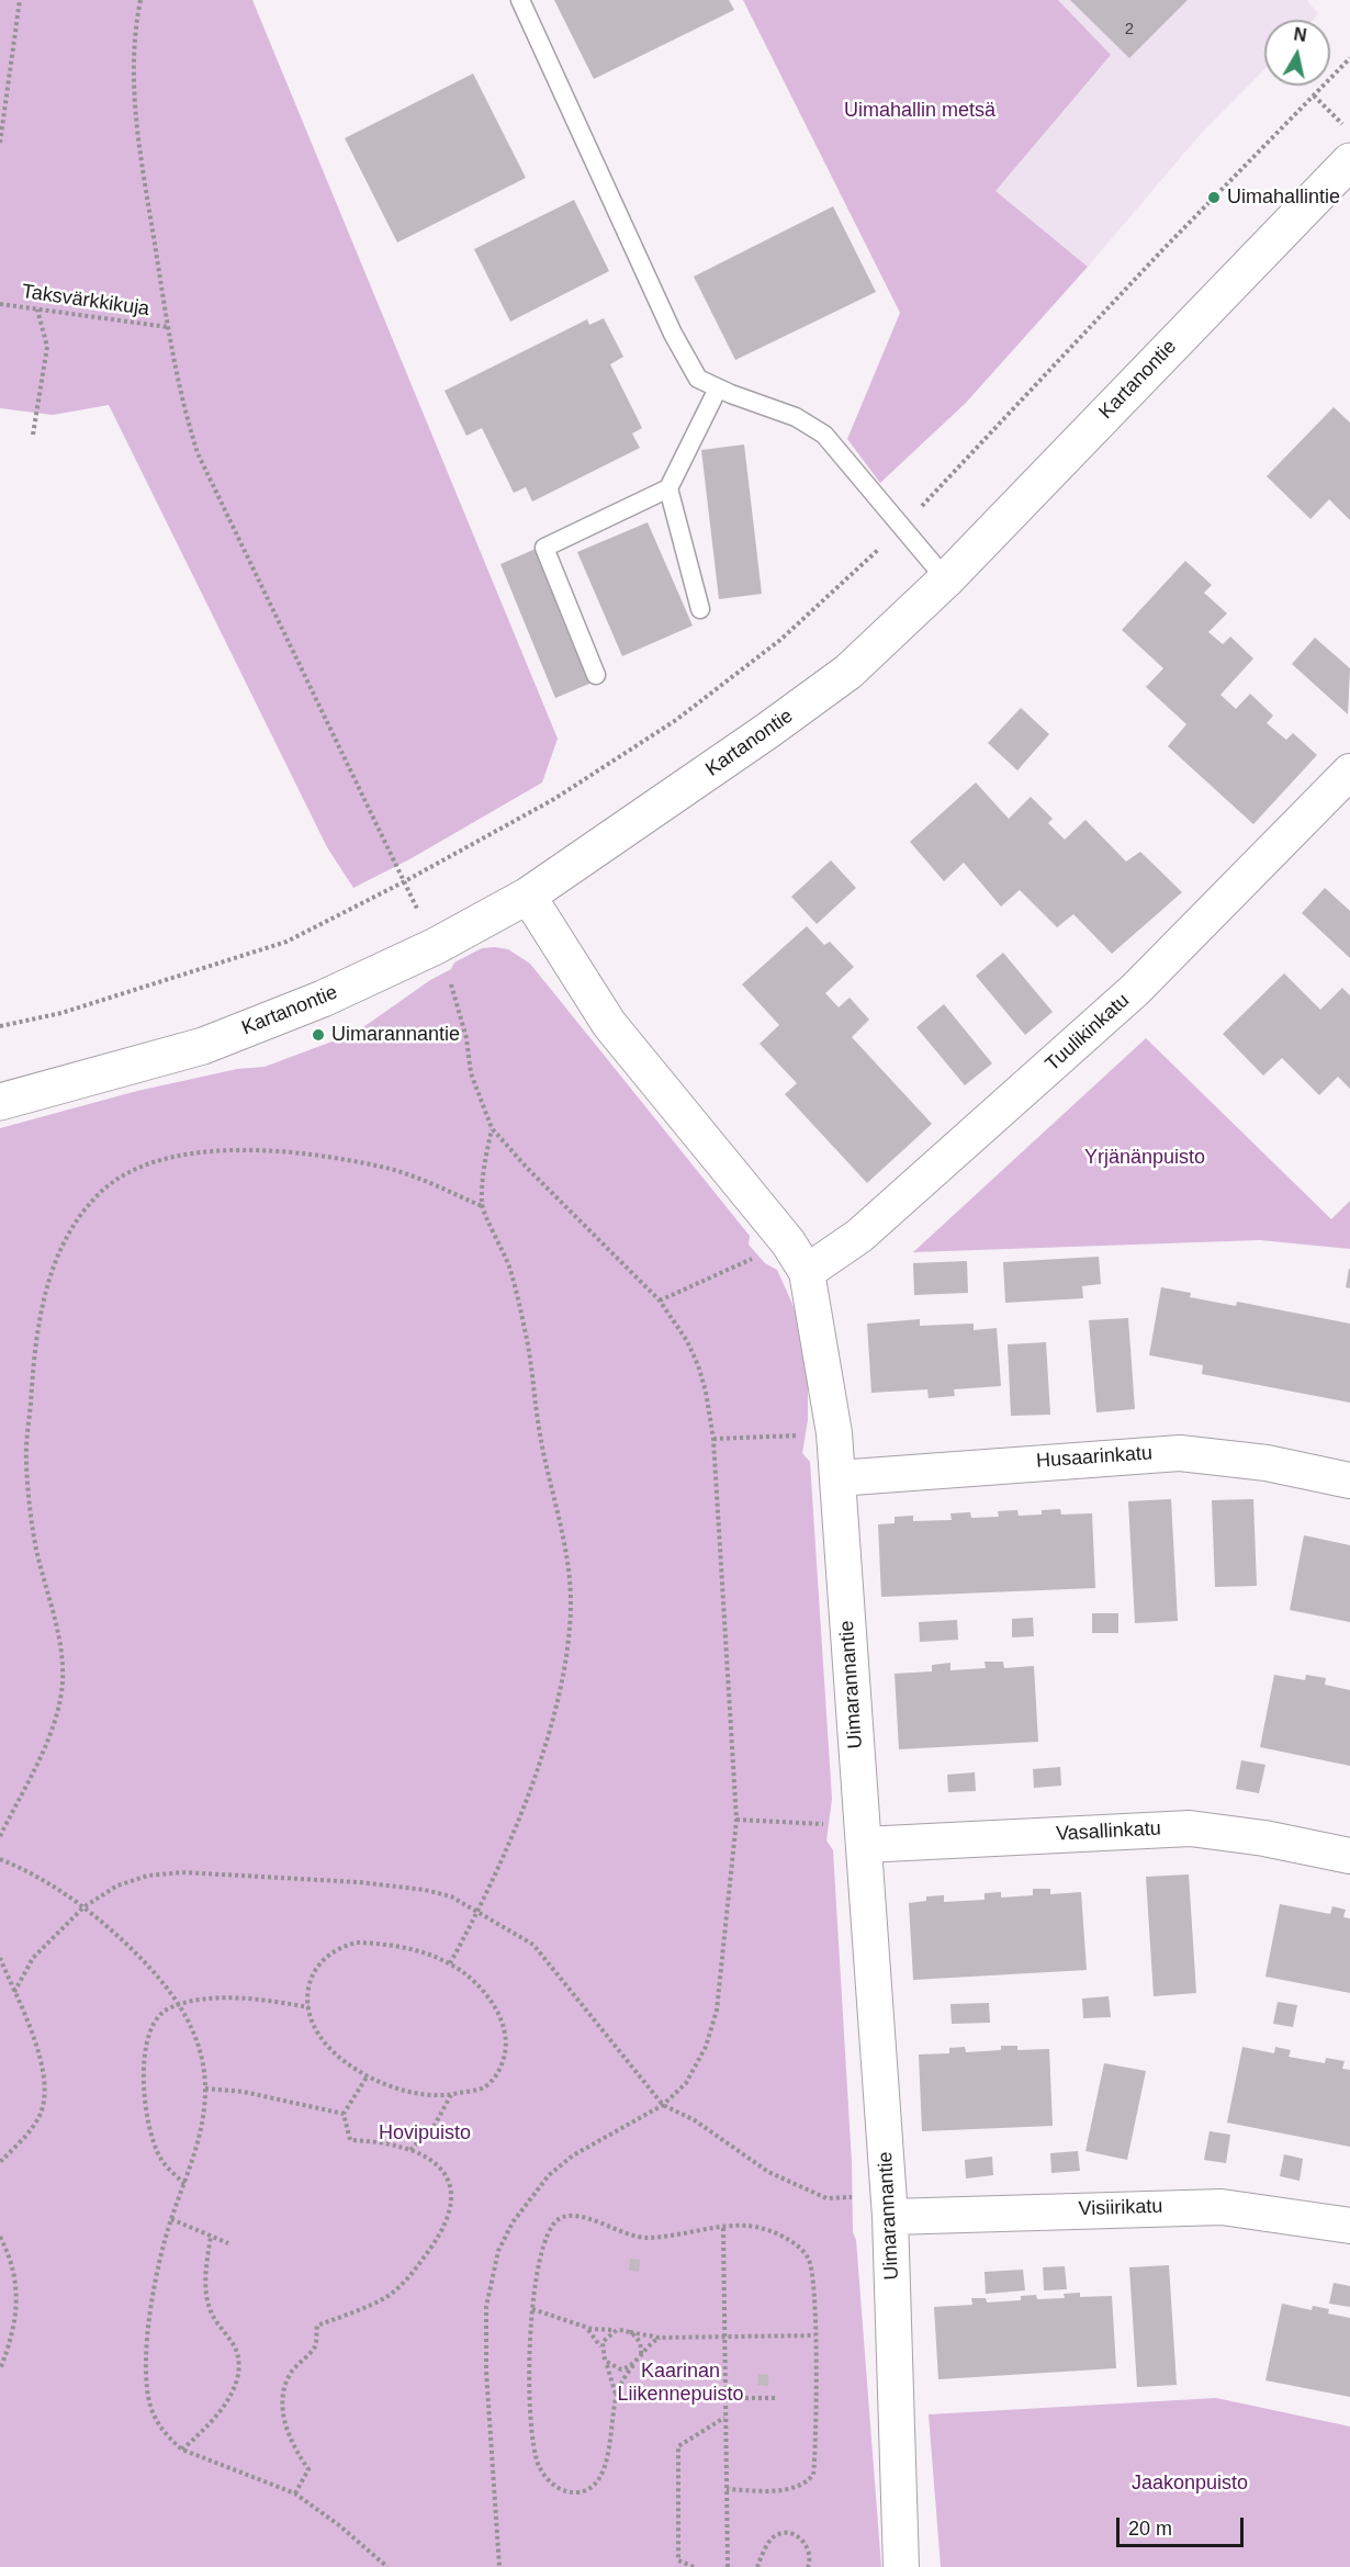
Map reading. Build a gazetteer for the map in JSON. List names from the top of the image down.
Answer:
{
  "streets": {
    "street": [
      "Kartanontie",
      "Tuulikinkatu",
      "Husaarinkatu",
      "Uimarannantie",
      "Vasallinkatu",
      "Visiirikatu"
    ],
    "path": ["Taksvärkkikuja"]
  },
  "crossings": [
    ["Kartanontie", "Uimarannantie"],
    ["Tuulikinkatu", "Uimarannantie"],
    ["Husaarinkatu", "Uimarannantie"],
    ["Uimarannantie", "Vasallinkatu"],
    ["Uimarannantie", "Visiirikatu"]
  ],
  "parks": [
    "Uimahallin metsä",
    "Yrjänänpuisto",
    "Hovipuisto",
    "Kaarinan Liikennepuisto",
    "Jaakonpuisto"
  ],
  "places": ["Uimahallintie", "Uimarannantie"],
  "house_numbers": ["2"],
  "scale_bar": "20 m",
  "north": "top"
}
